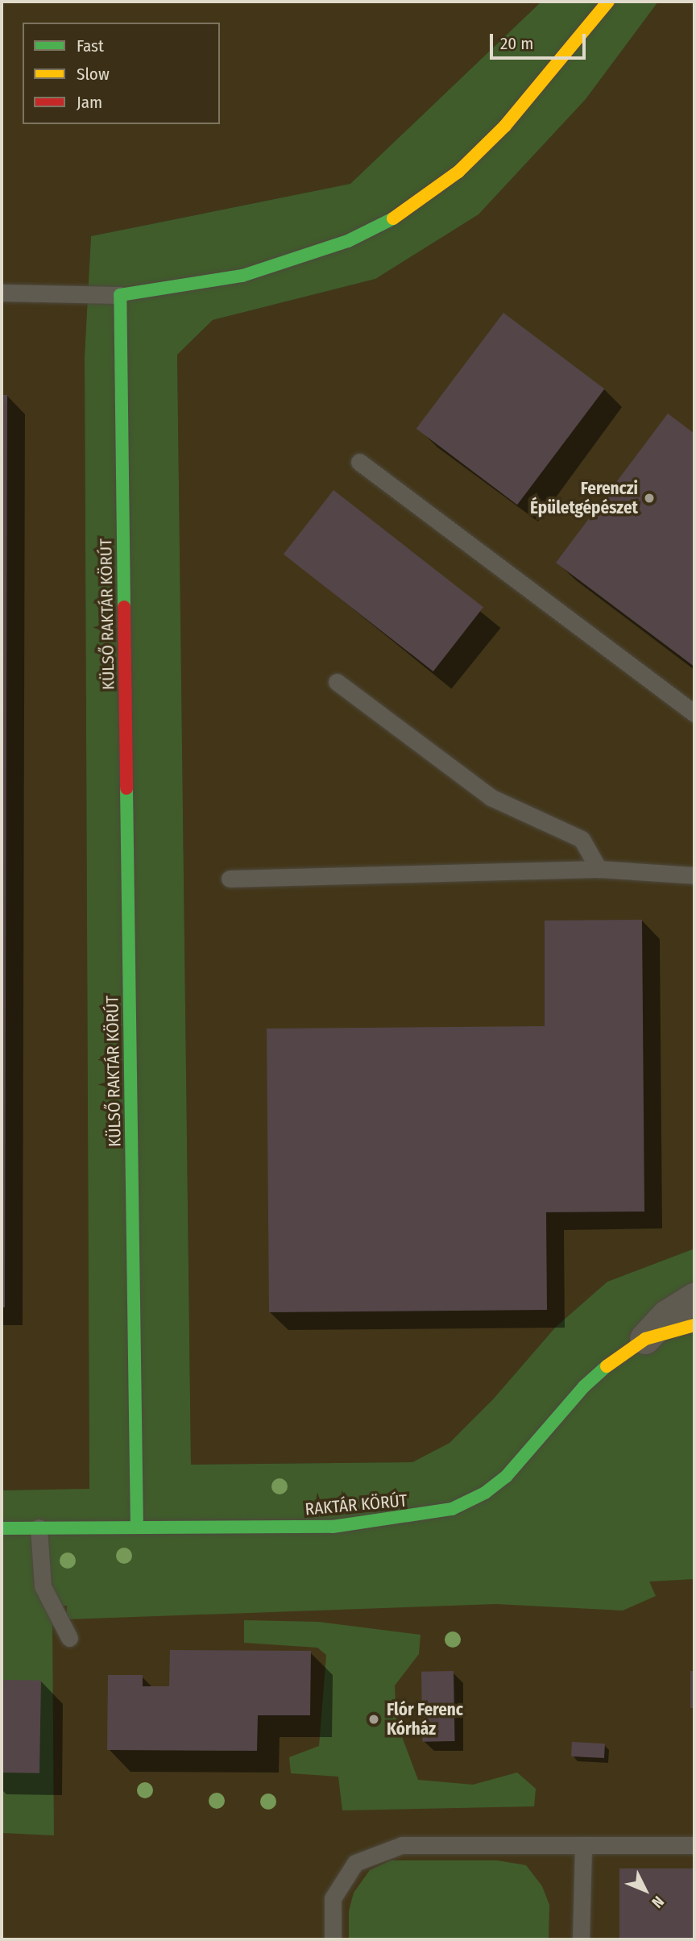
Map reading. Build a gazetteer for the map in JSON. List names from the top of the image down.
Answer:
{
  "streets": {
    "street": ["KÜLSŐ RAKTÁR KÖRÚT", "RAKTÁR KÖRÚT"]
  },
  "crossings": [
    ["KÜLSŐ RAKTÁR KÖRÚT", "RAKTÁR KÖRÚT"]
  ],
  "places": ["Ferenczi Épületgépészet", "Flór Ferenc Kórház"],
  "legend": ["Fast", "Slow", "Jam"],
  "scale_bar": "20 m",
  "north": "bottom right"
}
